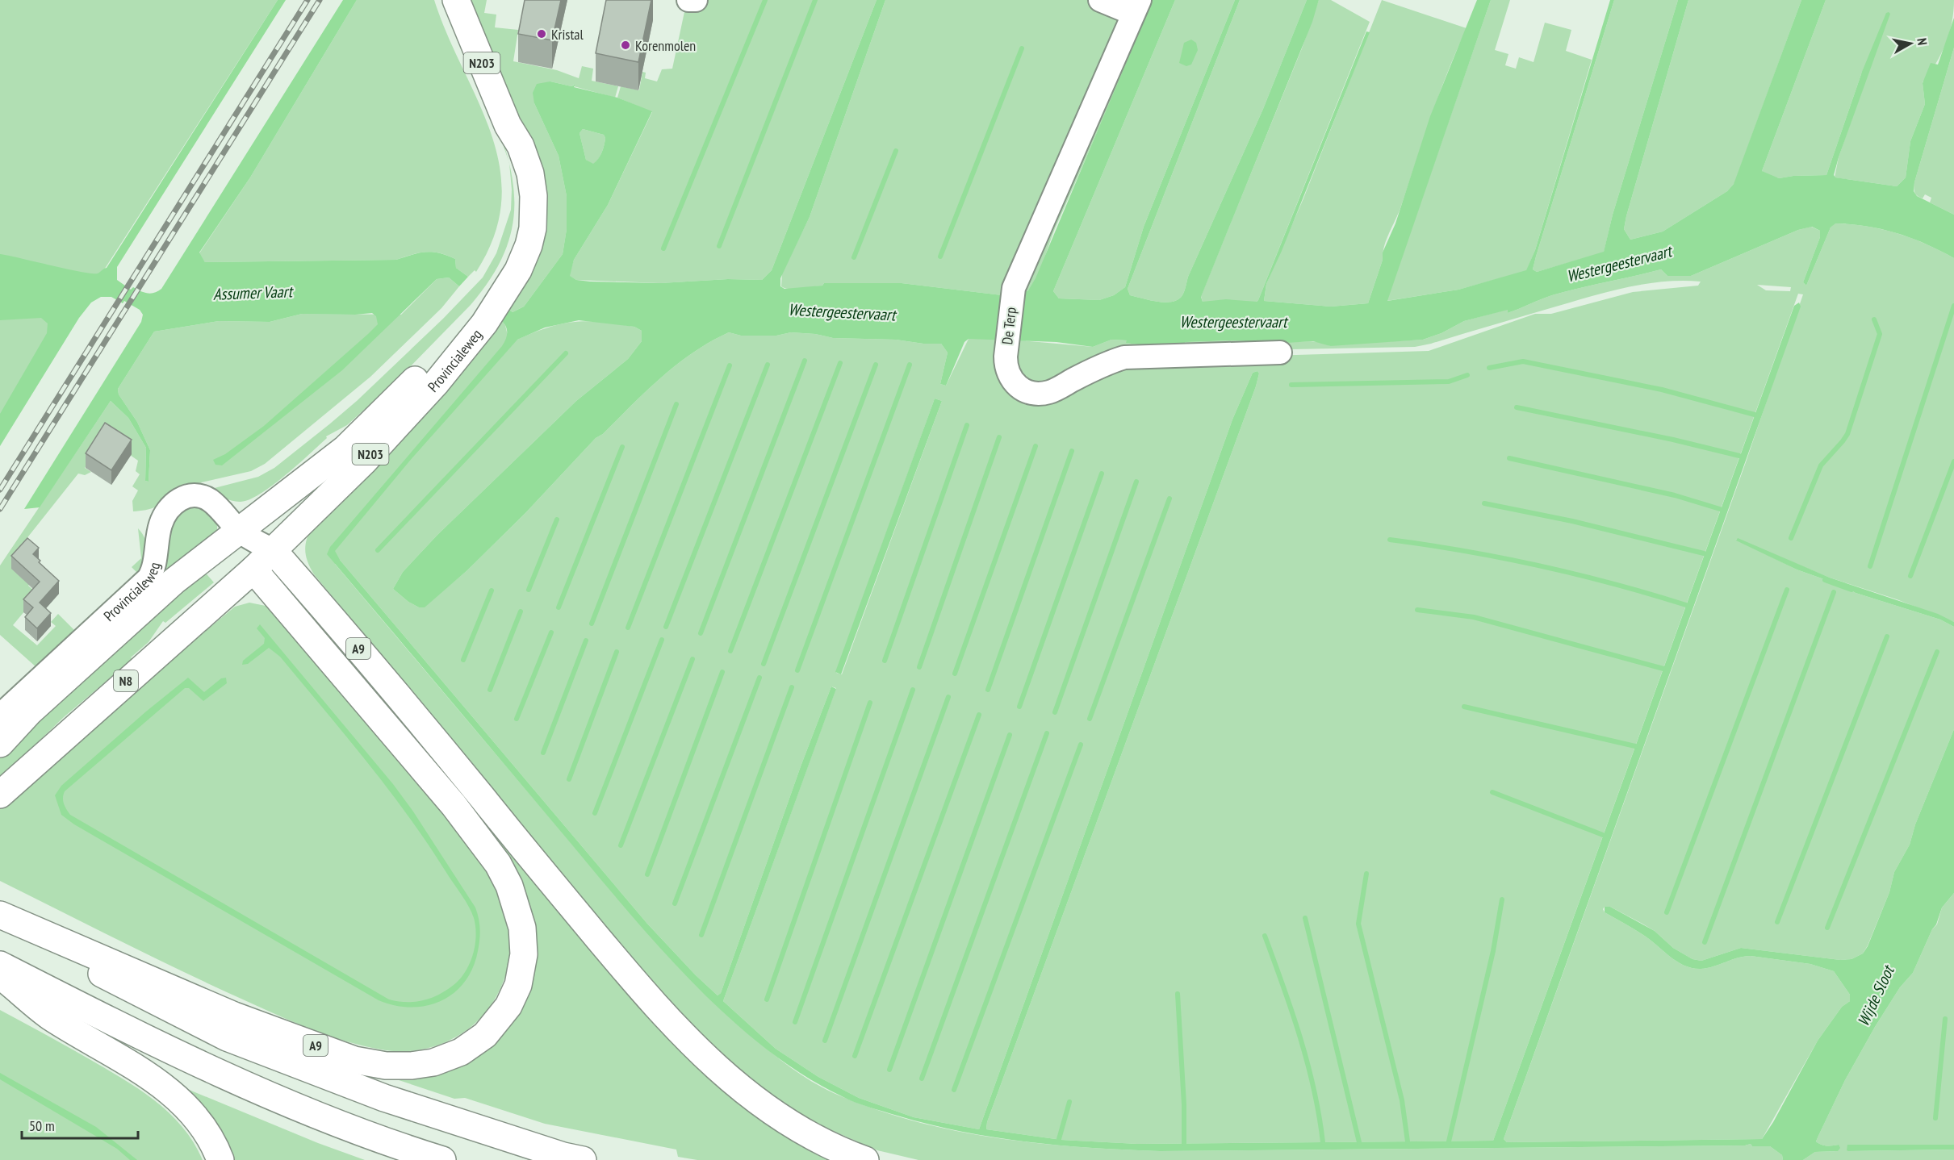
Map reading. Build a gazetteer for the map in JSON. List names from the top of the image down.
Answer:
{
  "streets": {
    "main road": [
      "N203",
      "Provincialeweg",
      "A9",
      "N8"
    ],
    "street": ["De Terp"]
  },
  "crossings": [
    ["Provincialeweg", "A9"]
  ],
  "water": ["Westergeestervaart", "Assumer Vaart", "Wijde Sloot"],
  "places": ["Kristal", "Korenmolen"],
  "scale_bar": "50 m",
  "north": "right"
}
